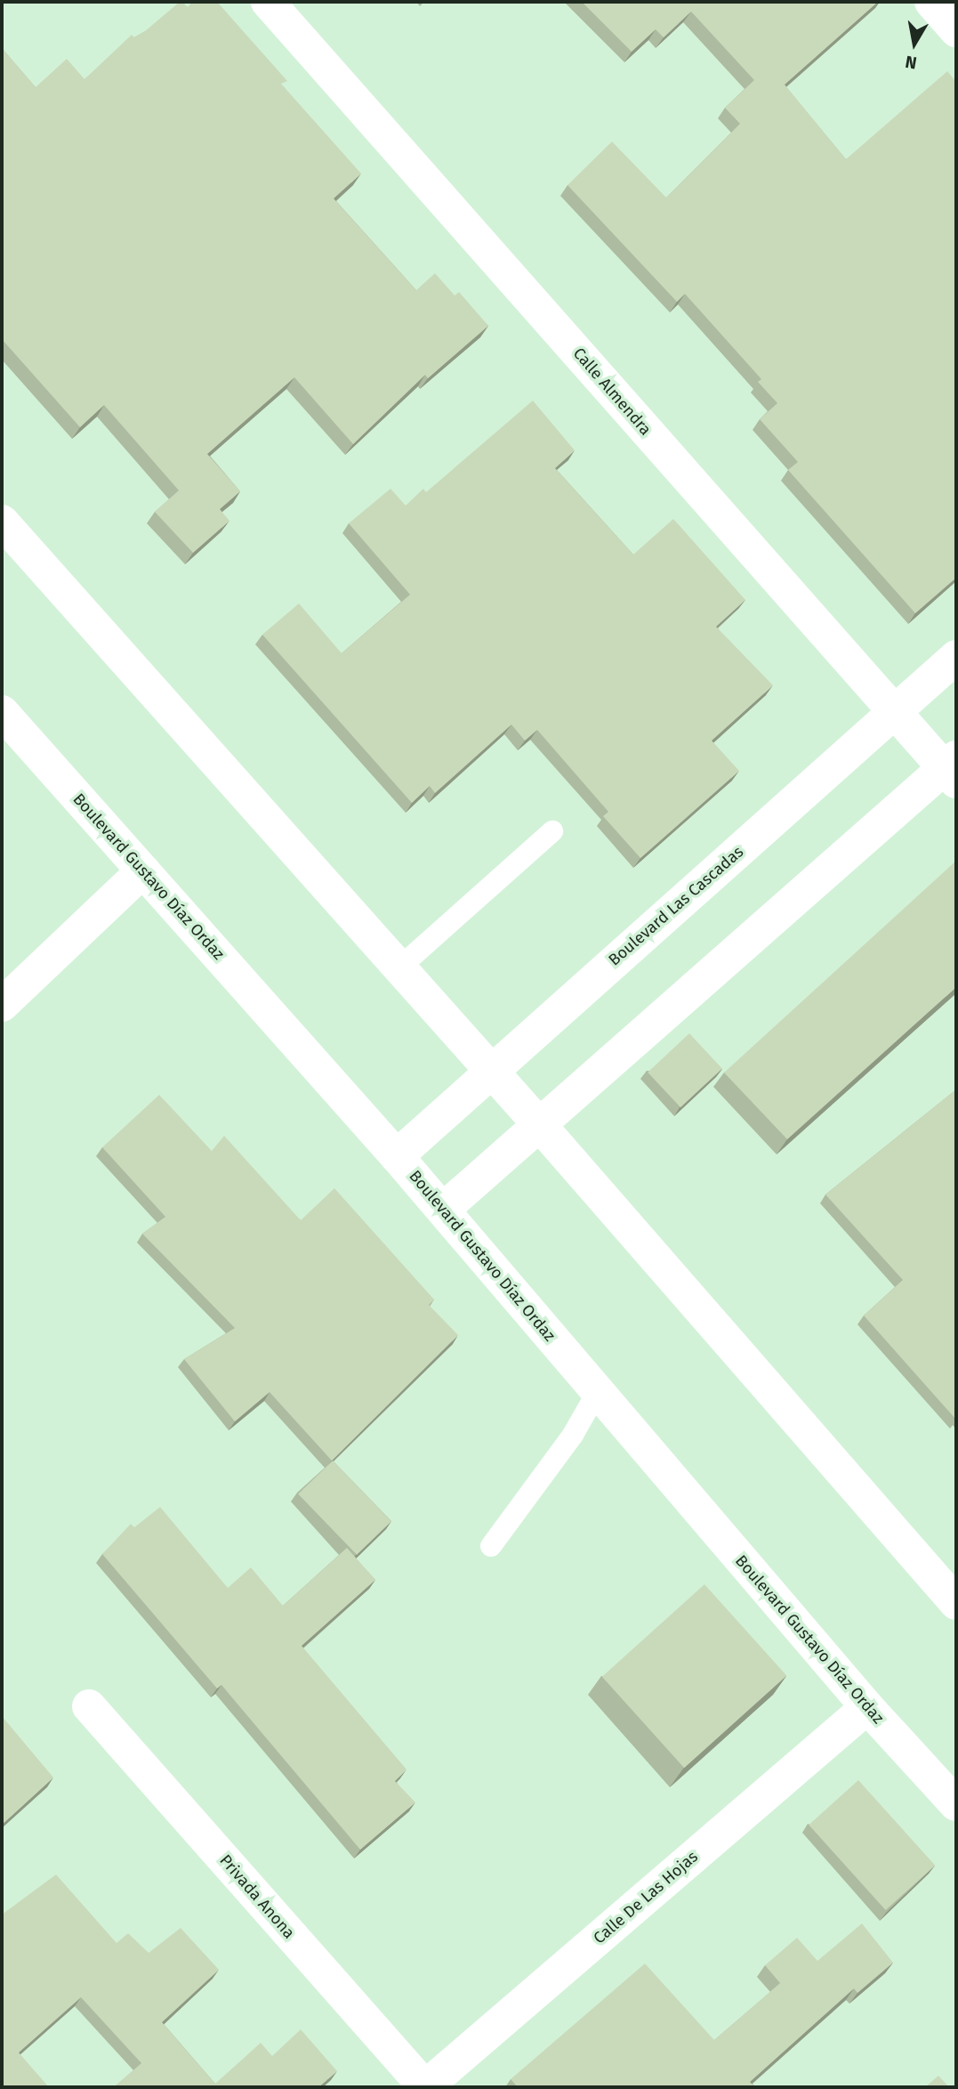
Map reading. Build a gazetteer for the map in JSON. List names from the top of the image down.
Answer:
{
  "streets": {
    "street": [
      "Calle Almendra",
      "Boulevard Gustavo Díaz Ordaz",
      "Boulevard Las Cascadas",
      "Privada Anona",
      "Calle De Las Hojas"
    ]
  },
  "crossings": [
    ["Calle Almendra", "Boulevard Las Cascadas"],
    ["Boulevard Gustavo Díaz Ordaz", "Boulevard Las Cascadas"],
    ["Boulevard Gustavo Díaz Ordaz", "Calle De Las Hojas"],
    ["Privada Anona", "Calle De Las Hojas"]
  ],
  "north": "bottom"
}
